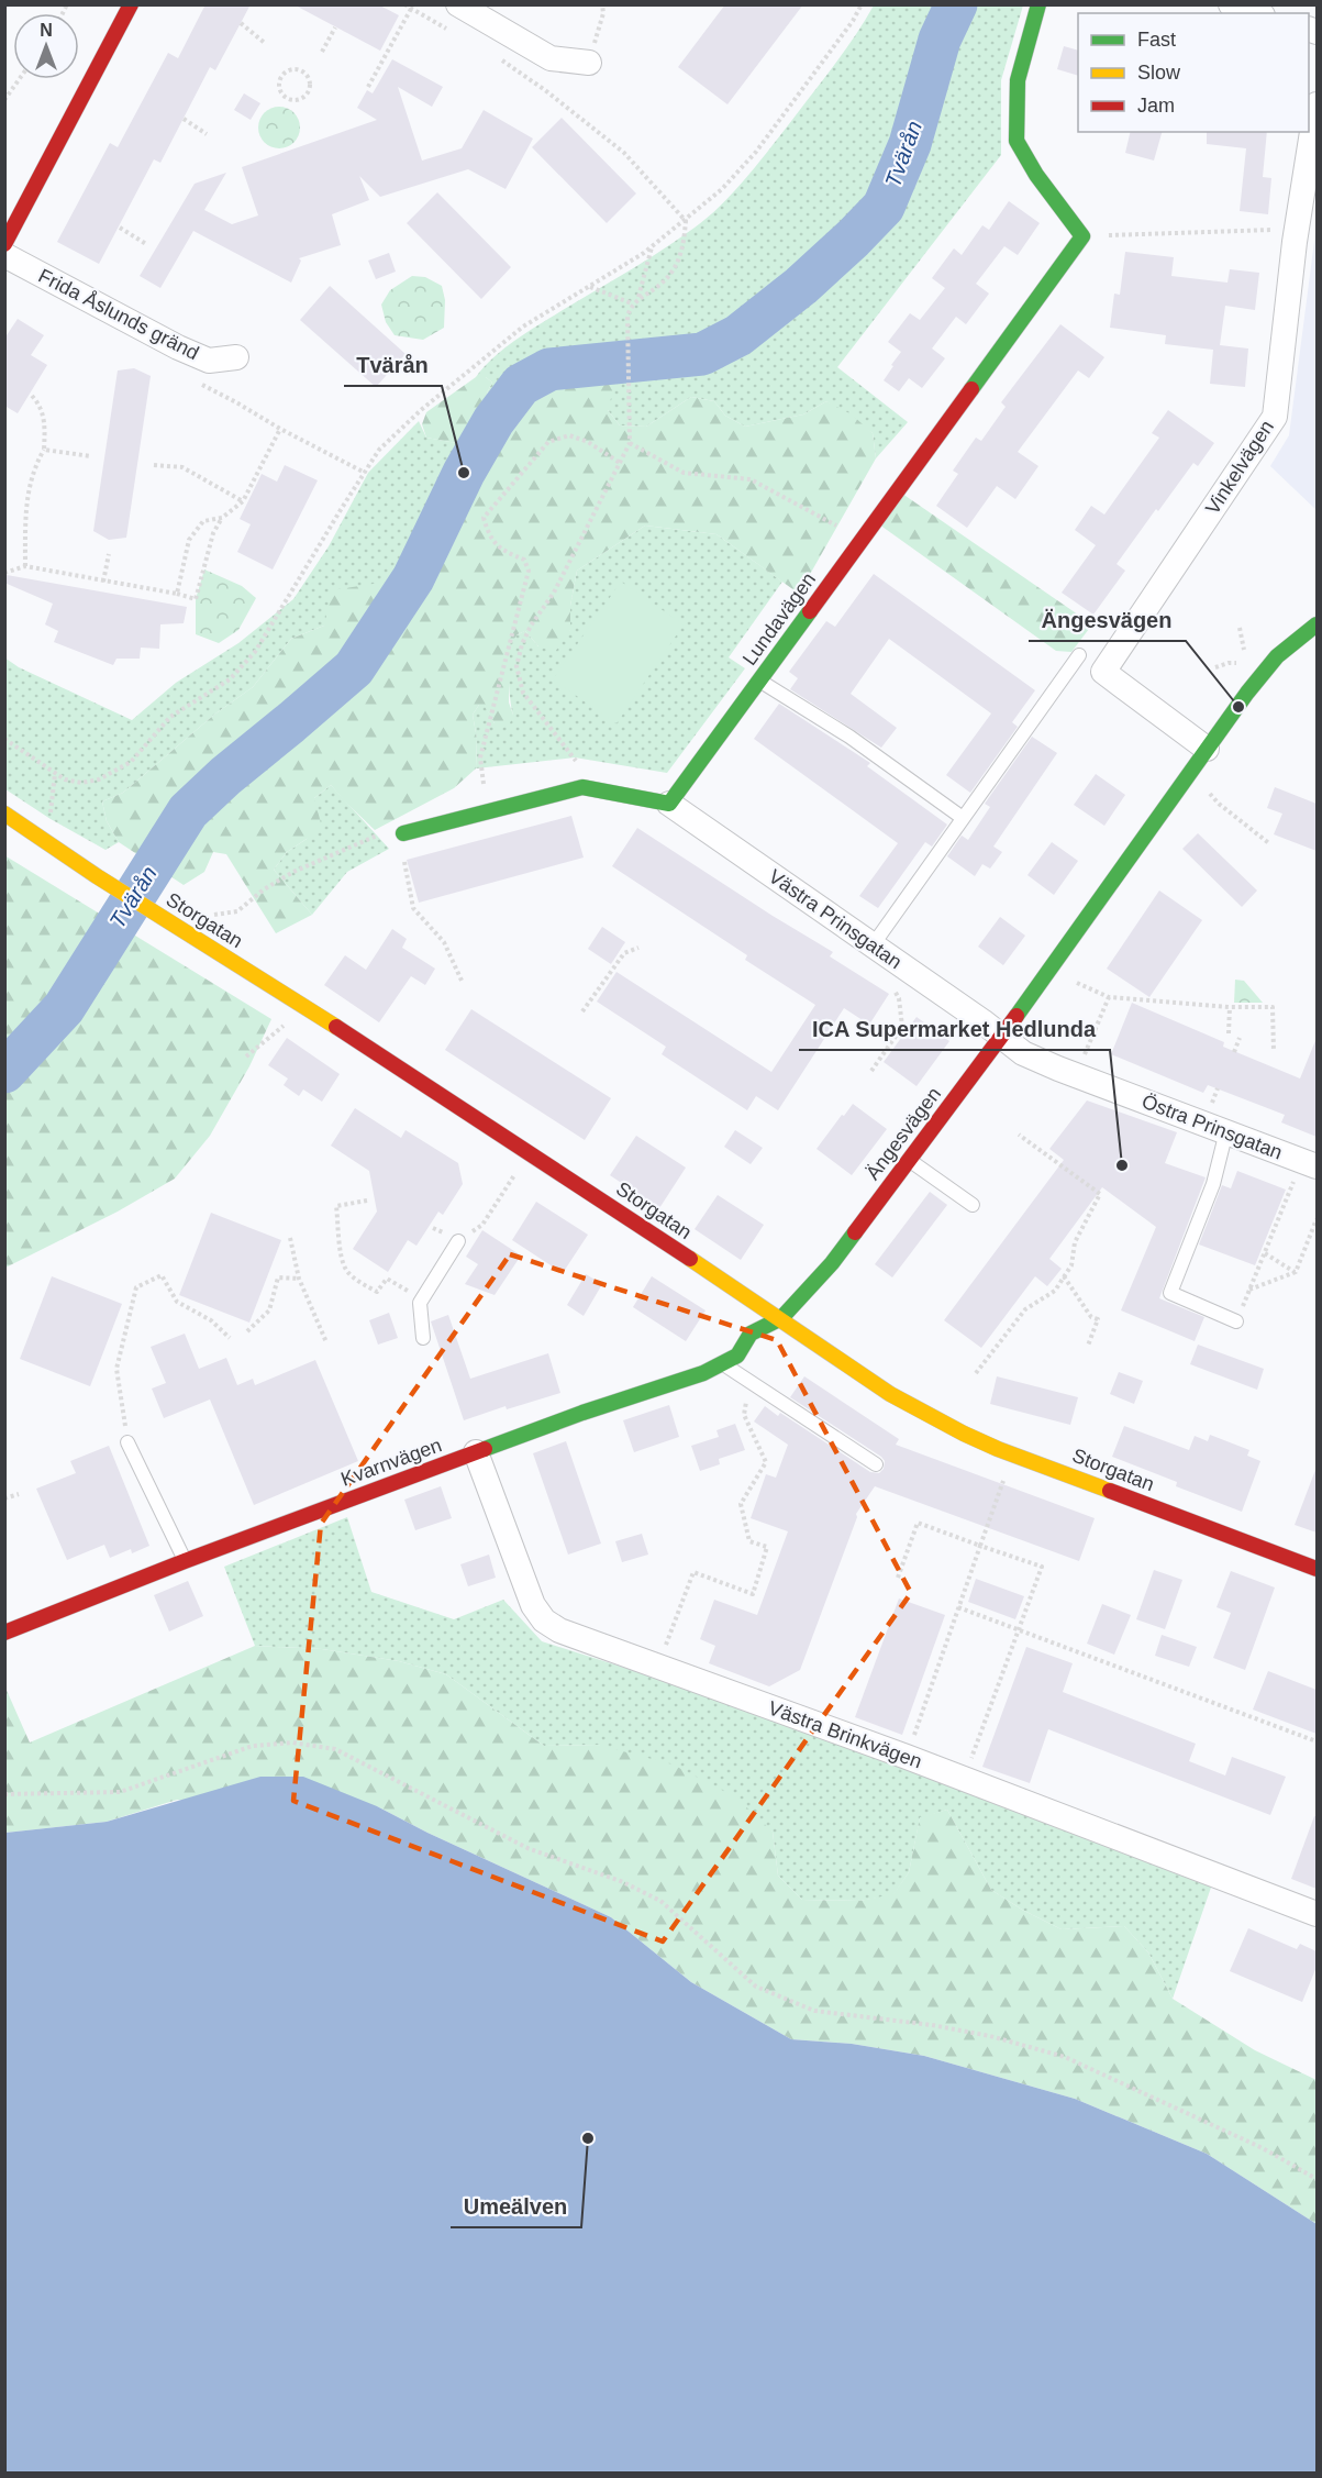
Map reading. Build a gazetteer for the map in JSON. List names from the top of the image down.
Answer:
{
  "streets": {
    "street": [
      "Frida Åslunds gränd",
      "Vinkelvägen",
      "Lundavägen",
      "Västra Prinsgatan",
      "Storgatan",
      "Östra Prinsgatan",
      "Ängesvägen",
      "Kvarnvägen",
      "Västra Brinkvägen"
    ]
  },
  "crossings": [
    ["Vinkelvägen", "Ängesvägen"],
    ["Lundavägen", "Västra Prinsgatan"],
    ["Västra Prinsgatan", "Östra Prinsgatan"],
    ["Västra Prinsgatan", "Ängesvägen"],
    ["Storgatan", "Ängesvägen"],
    ["Storgatan", "Kvarnvägen"],
    ["Östra Prinsgatan", "Ängesvägen"],
    ["Ängesvägen", "Kvarnvägen"],
    ["Kvarnvägen", "Västra Brinkvägen"]
  ],
  "water": ["Tvärån"],
  "places": [
    "Tvärån",
    "Ängesvägen",
    "ICA Supermarket Hedlunda",
    "Umeälven"
  ],
  "legend": ["Fast", "Slow", "Jam"],
  "north": "top"
}
